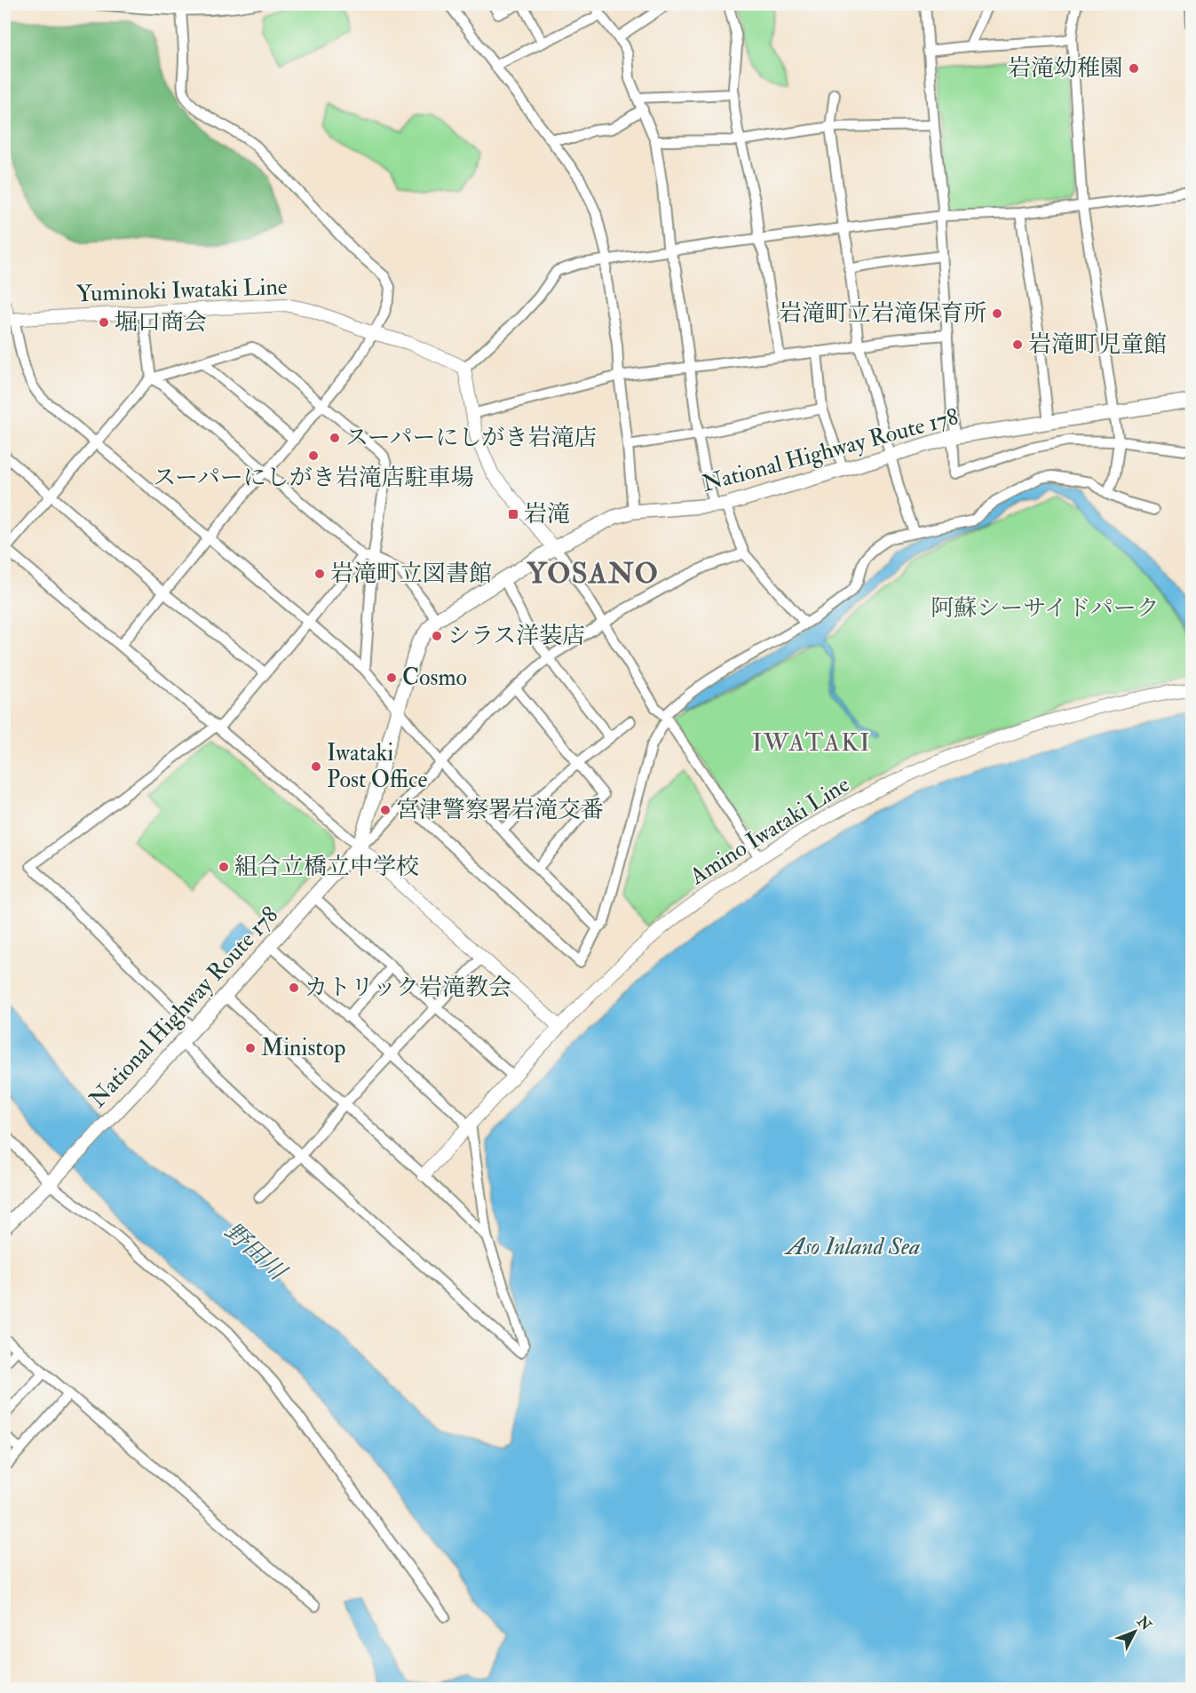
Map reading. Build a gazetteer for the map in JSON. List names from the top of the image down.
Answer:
{
  "streets": {
    "highway": ["National Highway Route 178"],
    "main road": ["Yuminoki Iwataki Line", "Amino Iwataki Line"]
  },
  "districts": ["YOSANO", "IWATAKI"],
  "water": ["Aso Inland Sea", "野田川"],
  "parks": ["阿蘇シーサイドパーク"],
  "places": {
    "other": [
      "岩滝幼稚園",
      "岩滝町立岩滝保育所",
      "堀口商会",
      "岩滝町児童館",
      "スーパーにしがき岩滝店",
      "スーパーにしがき岩滝店駐車場",
      "岩滝町立図書館",
      "シラス洋装店",
      "Cosmo",
      "Iwataki Post Office",
      "宮津警察署岩滝交番",
      "組合立橋立中学校",
      "カトリック岩滝教会",
      "Ministop"
    ],
    "transit": ["岩滝"]
  },
  "north": "top right"
}
